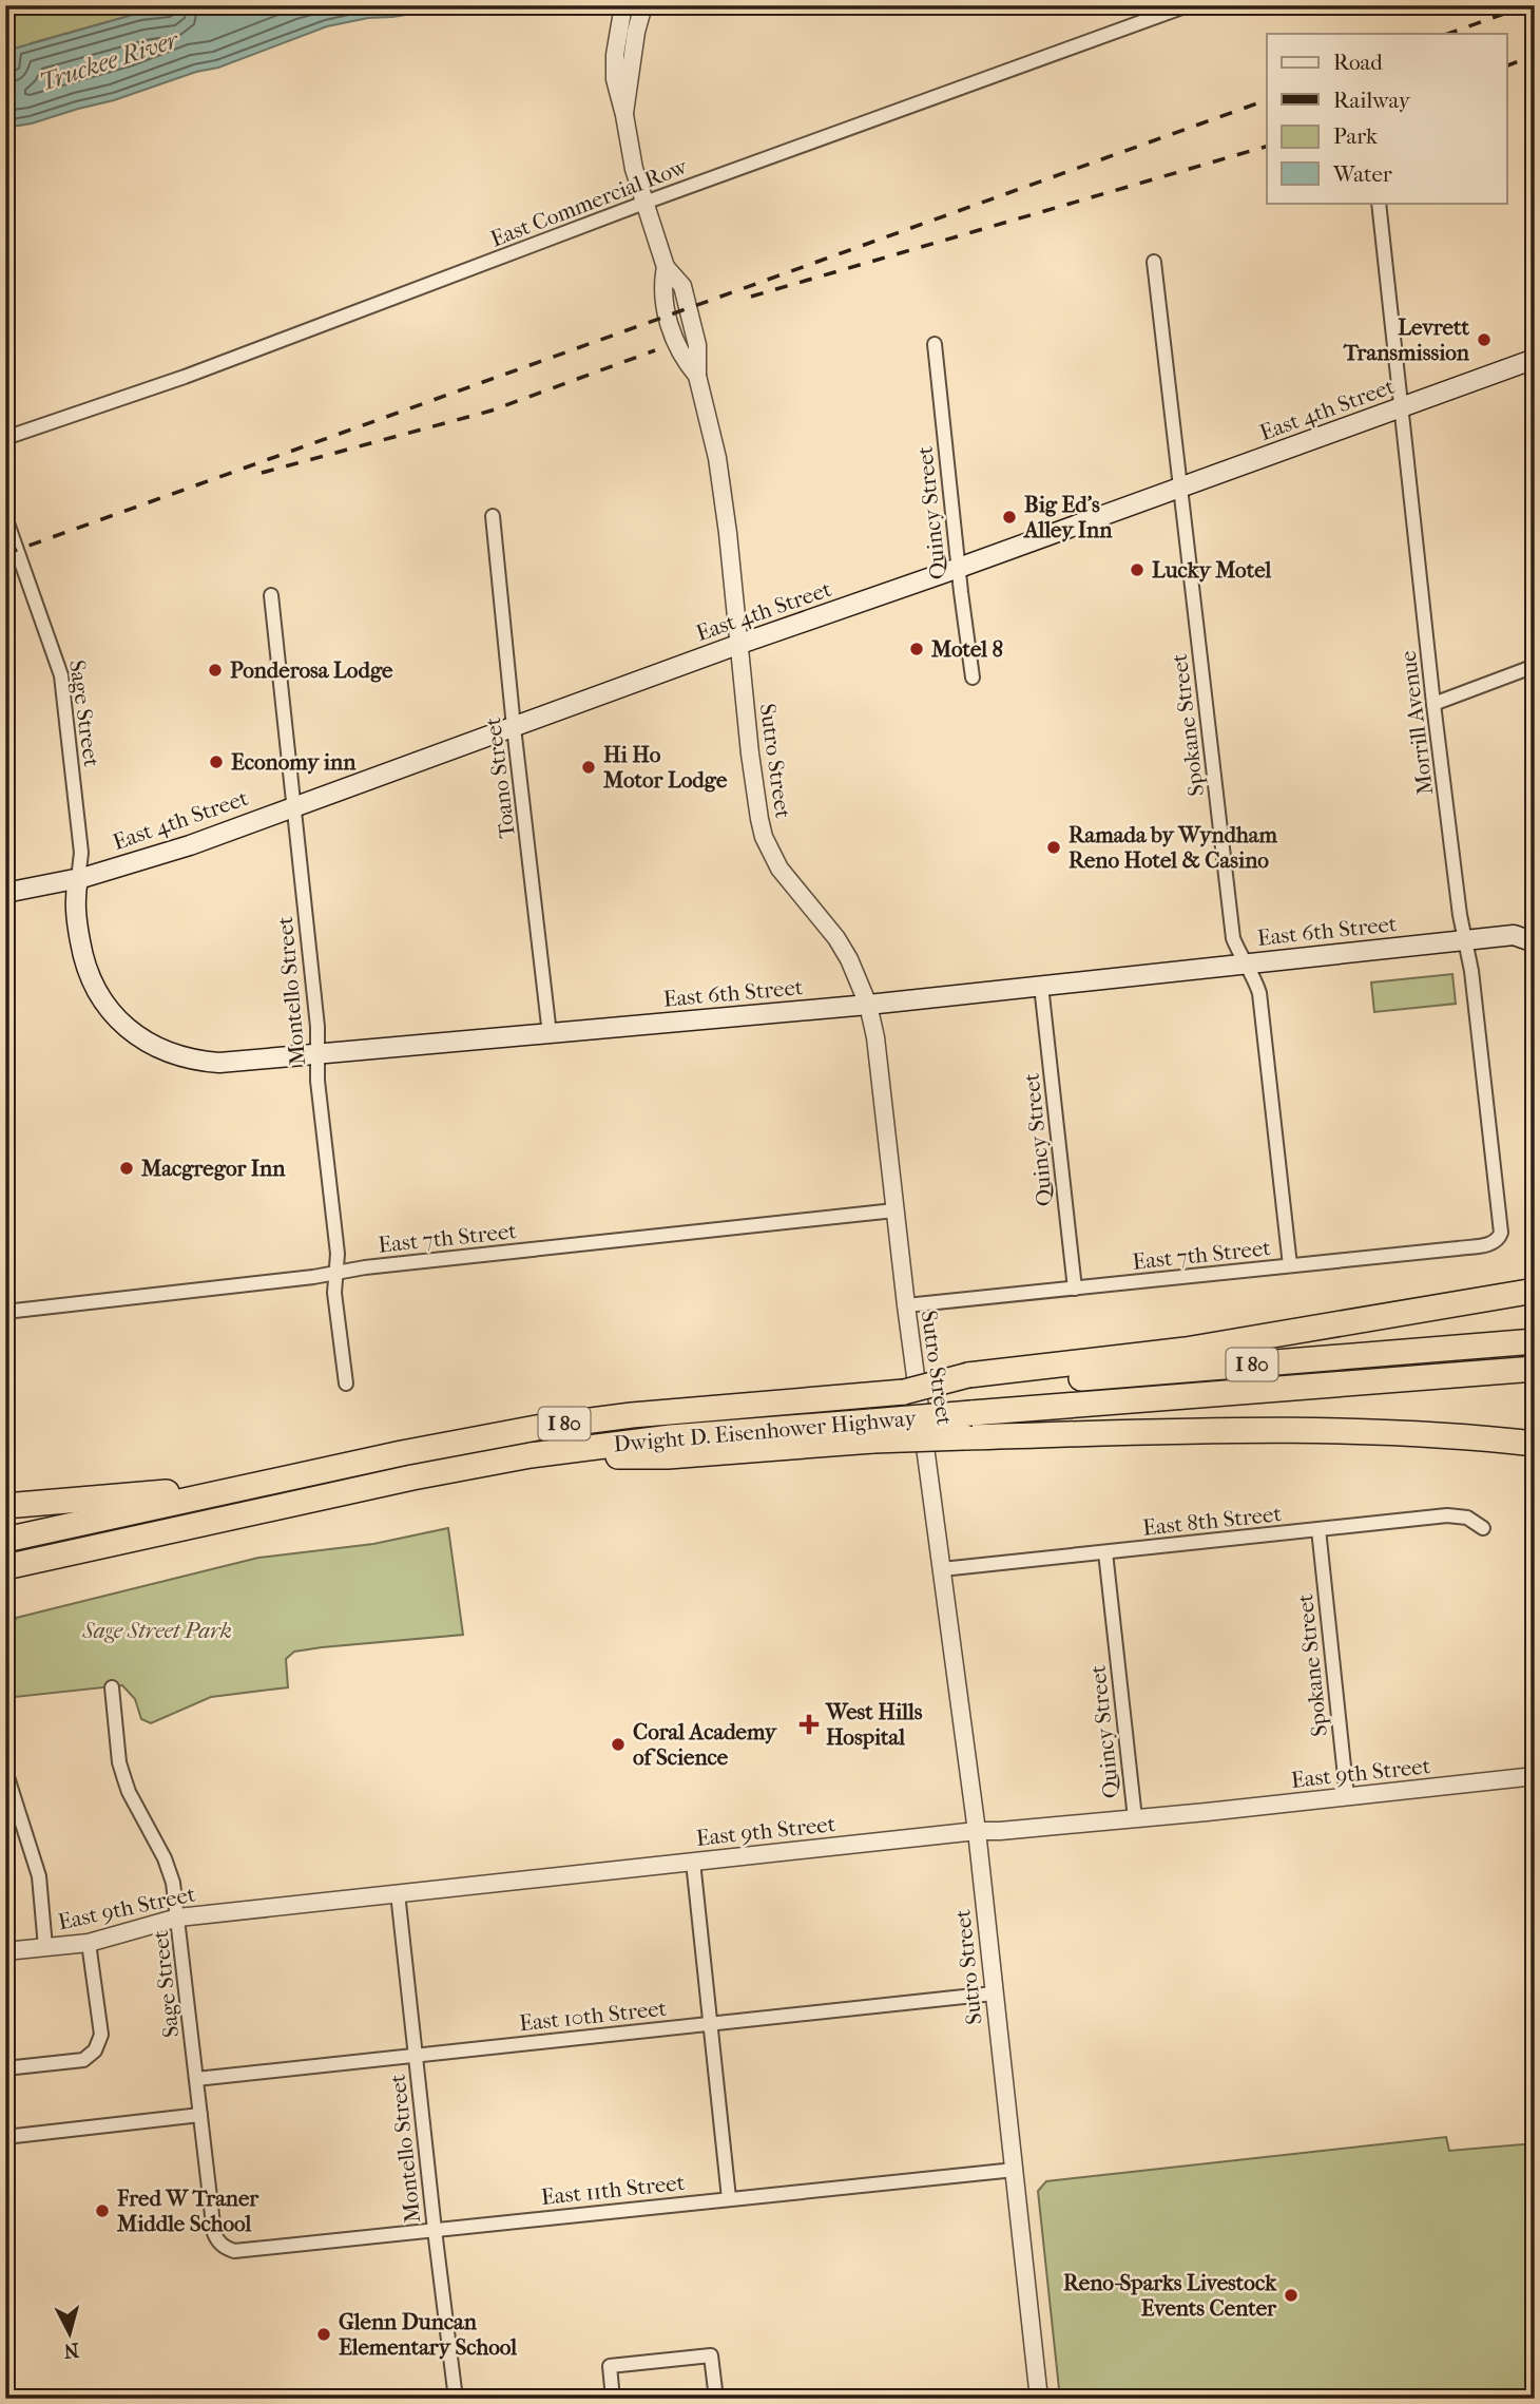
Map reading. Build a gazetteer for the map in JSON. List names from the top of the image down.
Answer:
{
  "streets": {
    "highway": ["I 80", "Dwight D. Eisenhower Highway"],
    "main road": ["East 4th Street", "East 6th Street"],
    "street": [
      "East Commercial Row",
      "Quincy Street",
      "Sage Street",
      "Morrill Avenue",
      "Spokane Street",
      "Sutro Street",
      "Toano Street",
      "Montello Street",
      "East 7th Street",
      "East 8th Street",
      "East 9th Street",
      "East 10th Street",
      "East 11th Street"
    ]
  },
  "crossings": [
    ["East Commercial Row", "Sutro Street"],
    ["East 4th Street", "Quincy Street"],
    ["East 4th Street", "Sage Street"],
    ["East 4th Street", "Morrill Avenue"],
    ["East 4th Street", "Spokane Street"],
    ["East 4th Street", "Sutro Street"],
    ["East 4th Street", "Toano Street"],
    ["East 4th Street", "East 6th Street"],
    ["East 4th Street", "Montello Street"],
    ["Quincy Street", "East 6th Street"],
    ["Quincy Street", "East 7th Street"],
    ["Quincy Street", "East 8th Street"],
    ["Quincy Street", "East 9th Street"],
    ["Sage Street", "East 6th Street"],
    ["Sage Street", "East 9th Street"],
    ["Sage Street", "East 10th Street"],
    ["Sage Street", "East 11th Street"],
    ["Morrill Avenue", "East 6th Street"],
    ["Morrill Avenue", "East 7th Street"],
    ["Spokane Street", "East 6th Street"],
    ["Spokane Street", "East 7th Street"],
    ["Spokane Street", "East 8th Street"],
    ["Spokane Street", "East 9th Street"],
    ["Sutro Street", "East 6th Street"],
    ["Sutro Street", "East 7th Street"],
    ["Sutro Street", "East 8th Street"],
    ["Sutro Street", "East 9th Street"],
    ["Sutro Street", "East 10th Street"],
    ["Sutro Street", "East 11th Street"],
    ["Toano Street", "East 6th Street"],
    ["East 6th Street", "Montello Street"],
    ["Montello Street", "East 7th Street"],
    ["Montello Street", "East 9th Street"],
    ["Montello Street", "East 10th Street"],
    ["Montello Street", "East 11th Street"]
  ],
  "water": ["Truckee River"],
  "parks": ["Sage Street Park"],
  "places": {
    "other": [
      "Levrett Transmission",
      "Big Ed's Alley Inn",
      "Lucky Motel",
      "Motel 8",
      "Ponderosa Lodge",
      "Economy inn",
      "Hi Ho Motor Lodge",
      "Ramada by Wyndham Reno Hotel & Casino",
      "Macgregor Inn",
      "Coral Academy of Science",
      "Fred W Traner Middle School",
      "Reno-Sparks Livestock Events Center",
      "Glenn Duncan Elementary School"
    ],
    "health": ["West Hills Hospital"]
  },
  "legend": [
    "Road",
    "Railway",
    "Park",
    "Water"
  ],
  "north": "bottom"
}
